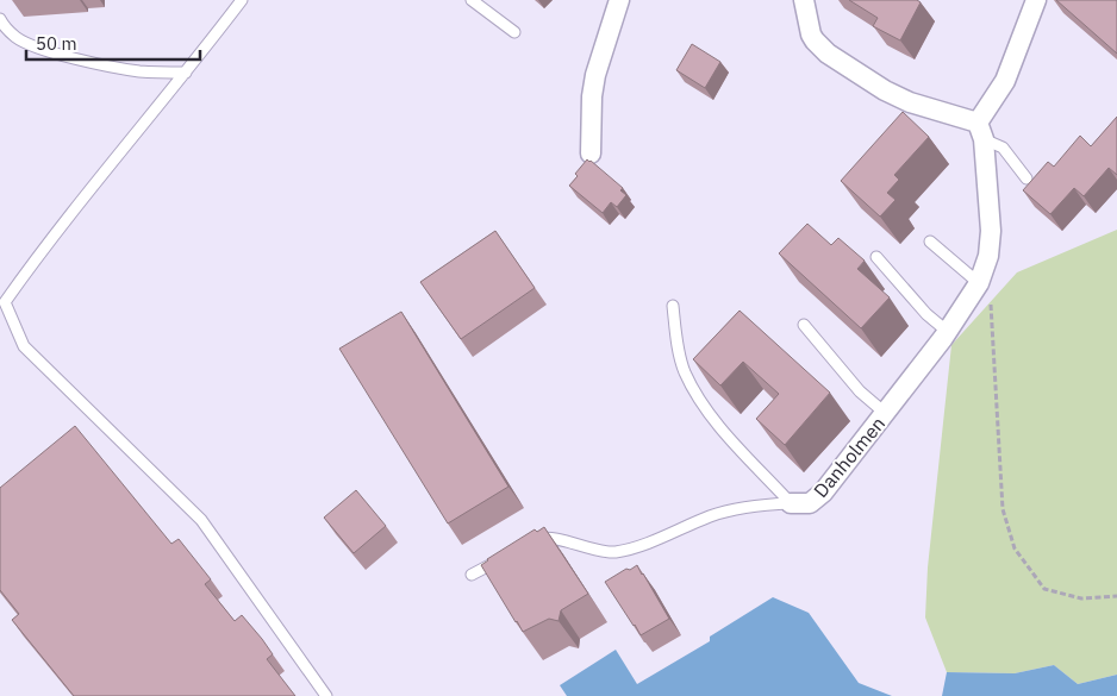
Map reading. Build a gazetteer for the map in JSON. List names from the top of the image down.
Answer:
{
  "streets": {
    "street": ["Danholmen"]
  },
  "scale_bar": "50 m"
}
